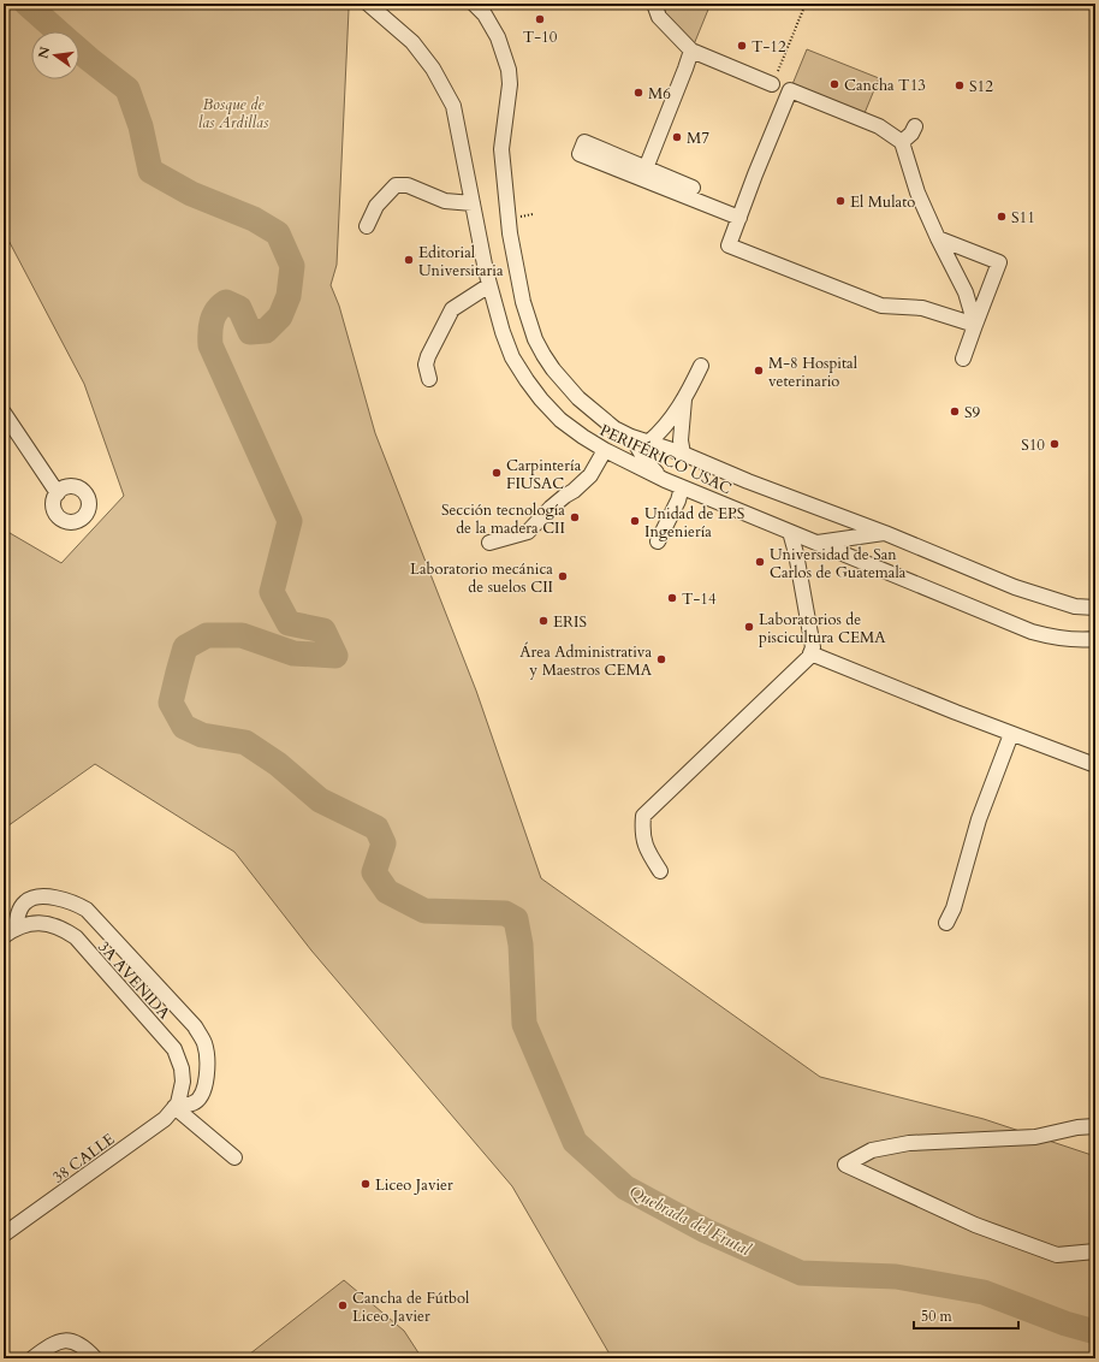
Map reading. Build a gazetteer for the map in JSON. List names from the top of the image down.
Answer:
{
  "streets": {
    "street": ["PERIFÉRICO USAC", "3A AVENIDA", "38 CALLE"]
  },
  "crossings": [
    ["3A AVENIDA", "38 CALLE"]
  ],
  "water": ["Quebrada del Frutal"],
  "parks": ["Bosque de las Ardillas"],
  "places": [
    "T-10",
    "T-12",
    "Cancha T13",
    "S12",
    "M6",
    "M7",
    "El Mulato",
    "S11",
    "Editorial Universitaria",
    "M-8 Hospital veterinario",
    "S9",
    "S10",
    "Carpintería FIUSAC",
    "Sección tecnología de la madera CII",
    "Unidad de EPS Ingeniería",
    "Universidad de San Carlos de Guatemala",
    "Laboratorio mecánica de suelos CII",
    "T-14",
    "ERIS",
    "Laboratorios de piscicultura CEMA",
    "Área Administrativa y Maestros CEMA",
    "Liceo Javier",
    "Cancha de Fútbol Liceo Javier"
  ],
  "scale_bar": "50 m",
  "north": "left"
}
